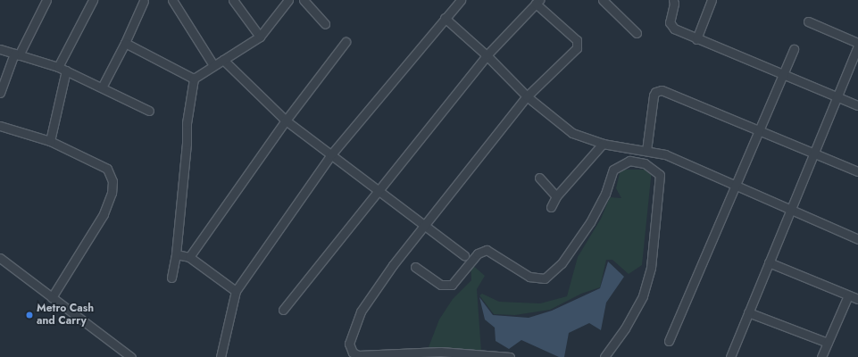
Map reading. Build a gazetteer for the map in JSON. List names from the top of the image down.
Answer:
{
  "places": ["Metro Cash and Carry"]
}
